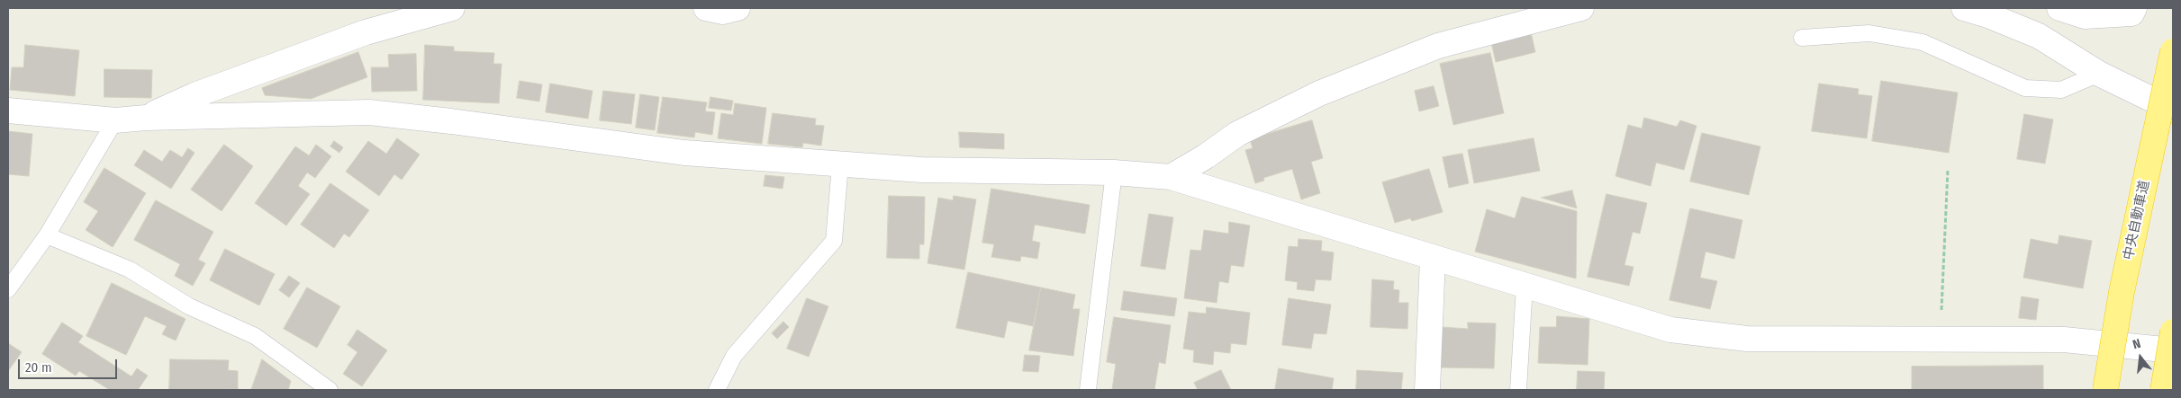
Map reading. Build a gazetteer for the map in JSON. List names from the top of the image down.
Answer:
{
  "streets": {
    "highway": ["中央自動車道"]
  },
  "scale_bar": "20 m",
  "north": "top"
}
